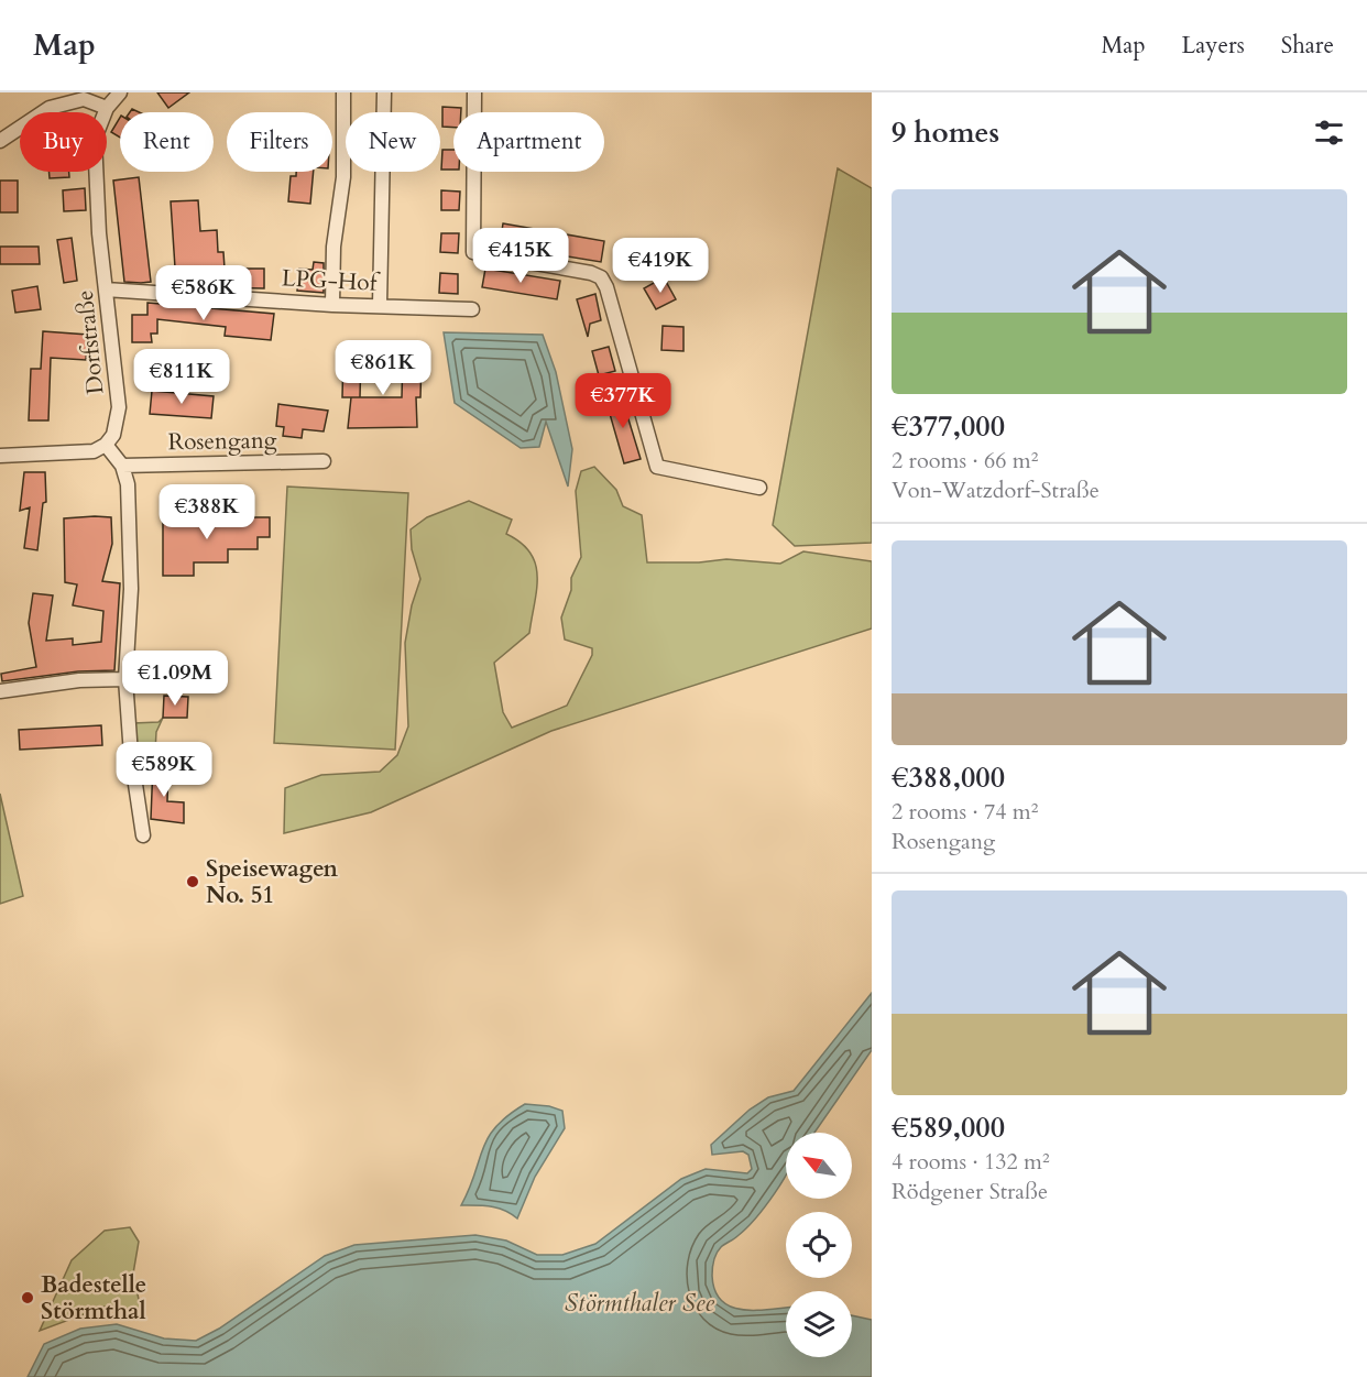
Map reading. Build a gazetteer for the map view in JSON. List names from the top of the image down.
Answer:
{
  "streets": {
    "street": ["LPG-Hof", "Dorfstraße", "Rosengang"]
  },
  "crossings": [
    ["LPG-Hof", "Dorfstraße"]
  ],
  "water": ["Störmthaler See"],
  "places": ["Speisewagen No. 51", "Badestelle Störmthal"],
  "north": "top left",
  "page": {
    "header": "Map",
    "nav": ["Map", "Layers", "Share"],
    "heading": "9 homes",
    "chip": [
      "Buy",
      "Rent",
      "Filters",
      "New",
      "Apartment"
    ],
    "list": [
      {
        "name": "€377,000",
        "note": "2 rooms · 66 m² · Von-Watzdorf-Straße"
      },
      {
        "name": "€388,000",
        "note": "2 rooms · 74 m² · Rosengang"
      },
      {
        "name": "€589,000",
        "note": "4 rooms · 132 m² · Rödgener Straße"
      }
    ],
    "price": [
      "€415K",
      "€419K",
      "€586K",
      "€861K",
      "€811K",
      "€377K",
      "€388K",
      "€1.09M",
      "€589K"
    ]
  }
}
